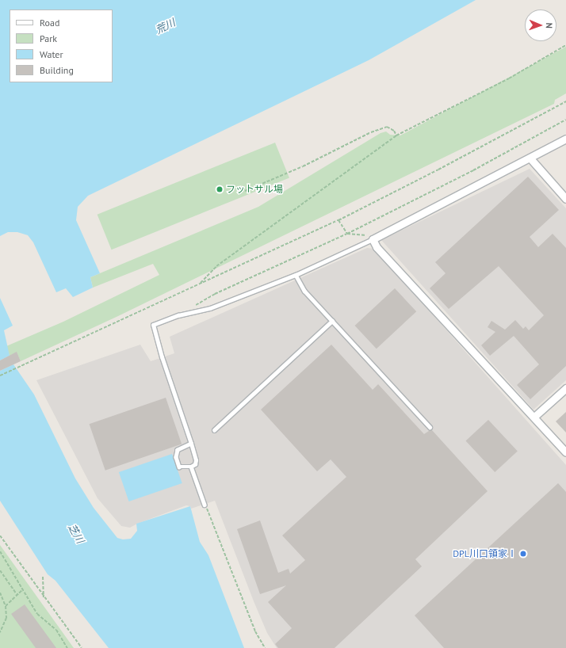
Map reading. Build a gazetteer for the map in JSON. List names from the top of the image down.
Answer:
{
  "water": ["荒川", "芝川"],
  "places": ["フットサル場", "DPL川口領家Ⅰ"],
  "legend": [
    "Road",
    "Park",
    "Water",
    "Building"
  ],
  "north": "right"
}
